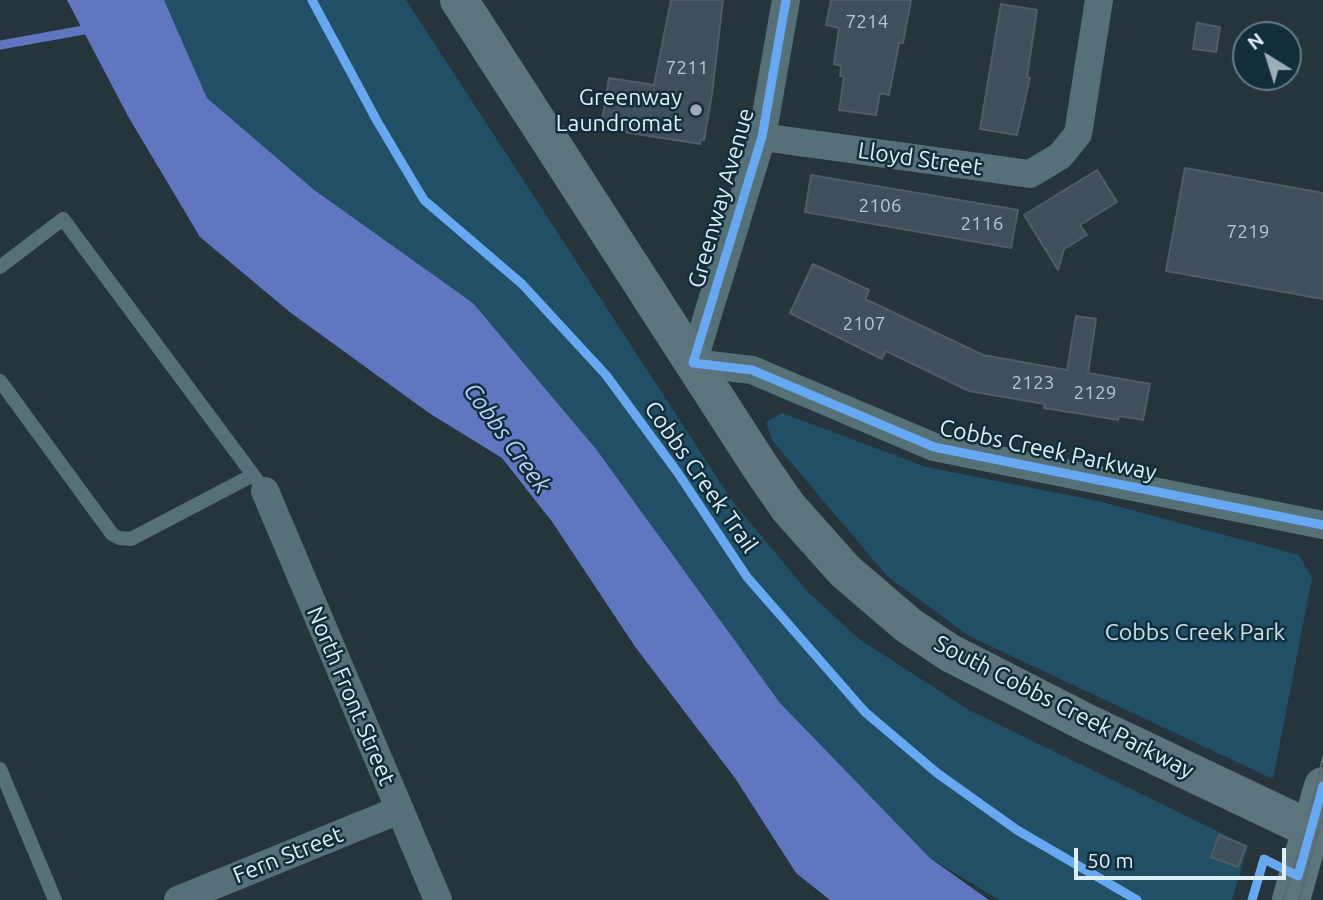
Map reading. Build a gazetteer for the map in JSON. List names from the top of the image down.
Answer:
{
  "streets": {
    "main road": ["South Cobbs Creek Parkway"],
    "street": [
      "Lloyd Street",
      "Greenway Avenue",
      "Cobbs Creek Parkway",
      "North Front Street",
      "Fern Street"
    ],
    "cycle path": ["Cobbs Creek Trail"]
  },
  "crossings": [
    ["Lloyd Street", "Greenway Avenue"],
    ["Greenway Avenue", "Cobbs Creek Parkway"],
    ["Greenway Avenue", "South Cobbs Creek Parkway"],
    ["Cobbs Creek Parkway", "South Cobbs Creek Parkway"],
    ["North Front Street", "Fern Street"]
  ],
  "water": ["Cobbs Creek"],
  "parks": ["Cobbs Creek Park"],
  "places": ["Greenway Laundromat"],
  "house_numbers": [
    "7214",
    "7211",
    "2106",
    "2116",
    "7219",
    "2107",
    "2123",
    "2129"
  ],
  "scale_bar": "50 m",
  "north": "top left"
}
